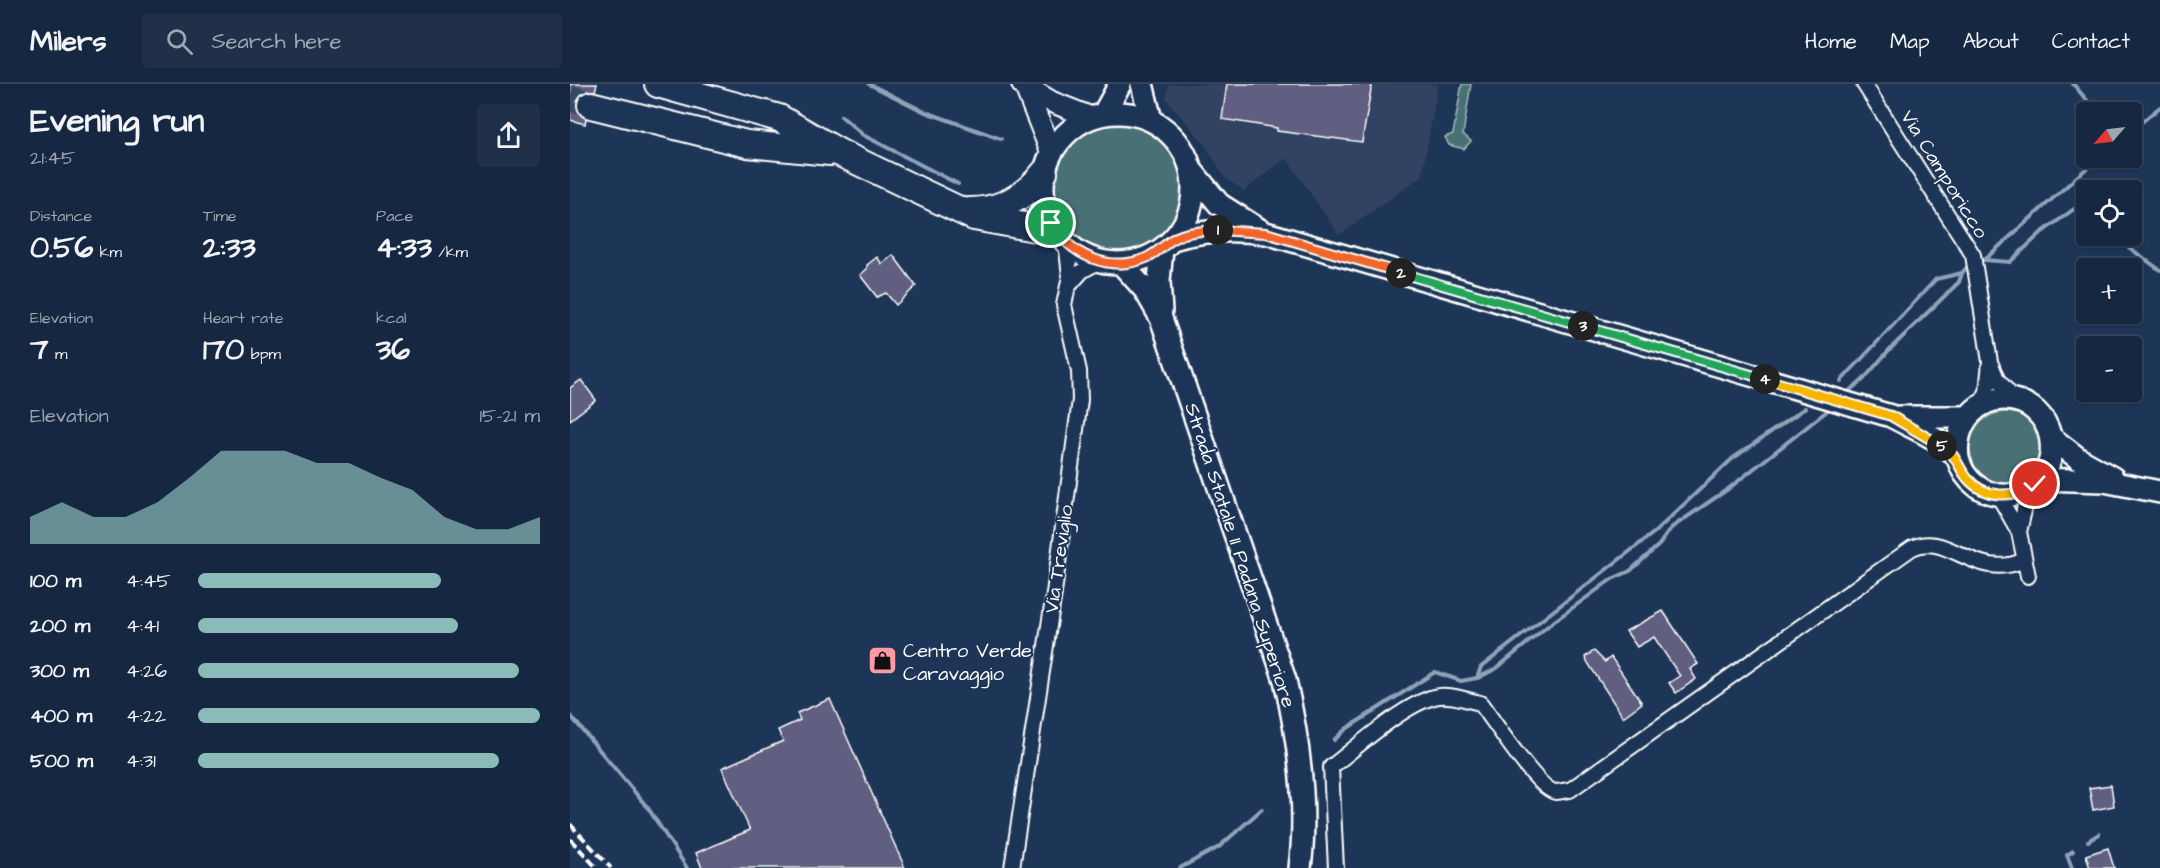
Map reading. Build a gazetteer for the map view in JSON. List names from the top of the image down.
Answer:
{
  "streets": {
    "main road": ["Strada Statale 11 Padana Superiore"],
    "street": ["Via Camporicco", "Via Treviglio"]
  },
  "crossings": [
    ["Strada Statale 11 Padana Superiore", "Via Treviglio"]
  ],
  "places": {
    "shop": ["Centro Verde Caravaggio"]
  },
  "north": "bottom left",
  "page": {
    "header": "Milers",
    "search": "Search here",
    "nav": [
      "Home",
      "Map",
      "About",
      "Contact"
    ],
    "heading": ["Evening run", "21:45"],
    "map_buttons": ["+", "−"],
    "stats": [
      ["Distance", "0.56 km"],
      ["Time", "2:33"],
      ["Pace", "4:33 /km"],
      ["Elevation", "7 m"],
      ["Heart rate", "170 bpm"],
      ["kcal", "36"]
    ],
    "pins": [
      "1",
      "2",
      "3",
      "4",
      "5"
    ],
    "chart": ["Elevation", "15–21 m"],
    "list": [
      {
        "name": "100 m",
        "note": "4:45"
      },
      {
        "name": "200 m",
        "note": "4:41"
      },
      {
        "name": "300 m",
        "note": "4:26"
      },
      {
        "name": "400 m",
        "note": "4:22"
      },
      {
        "name": "500 m",
        "note": "4:31"
      }
    ]
  }
}
